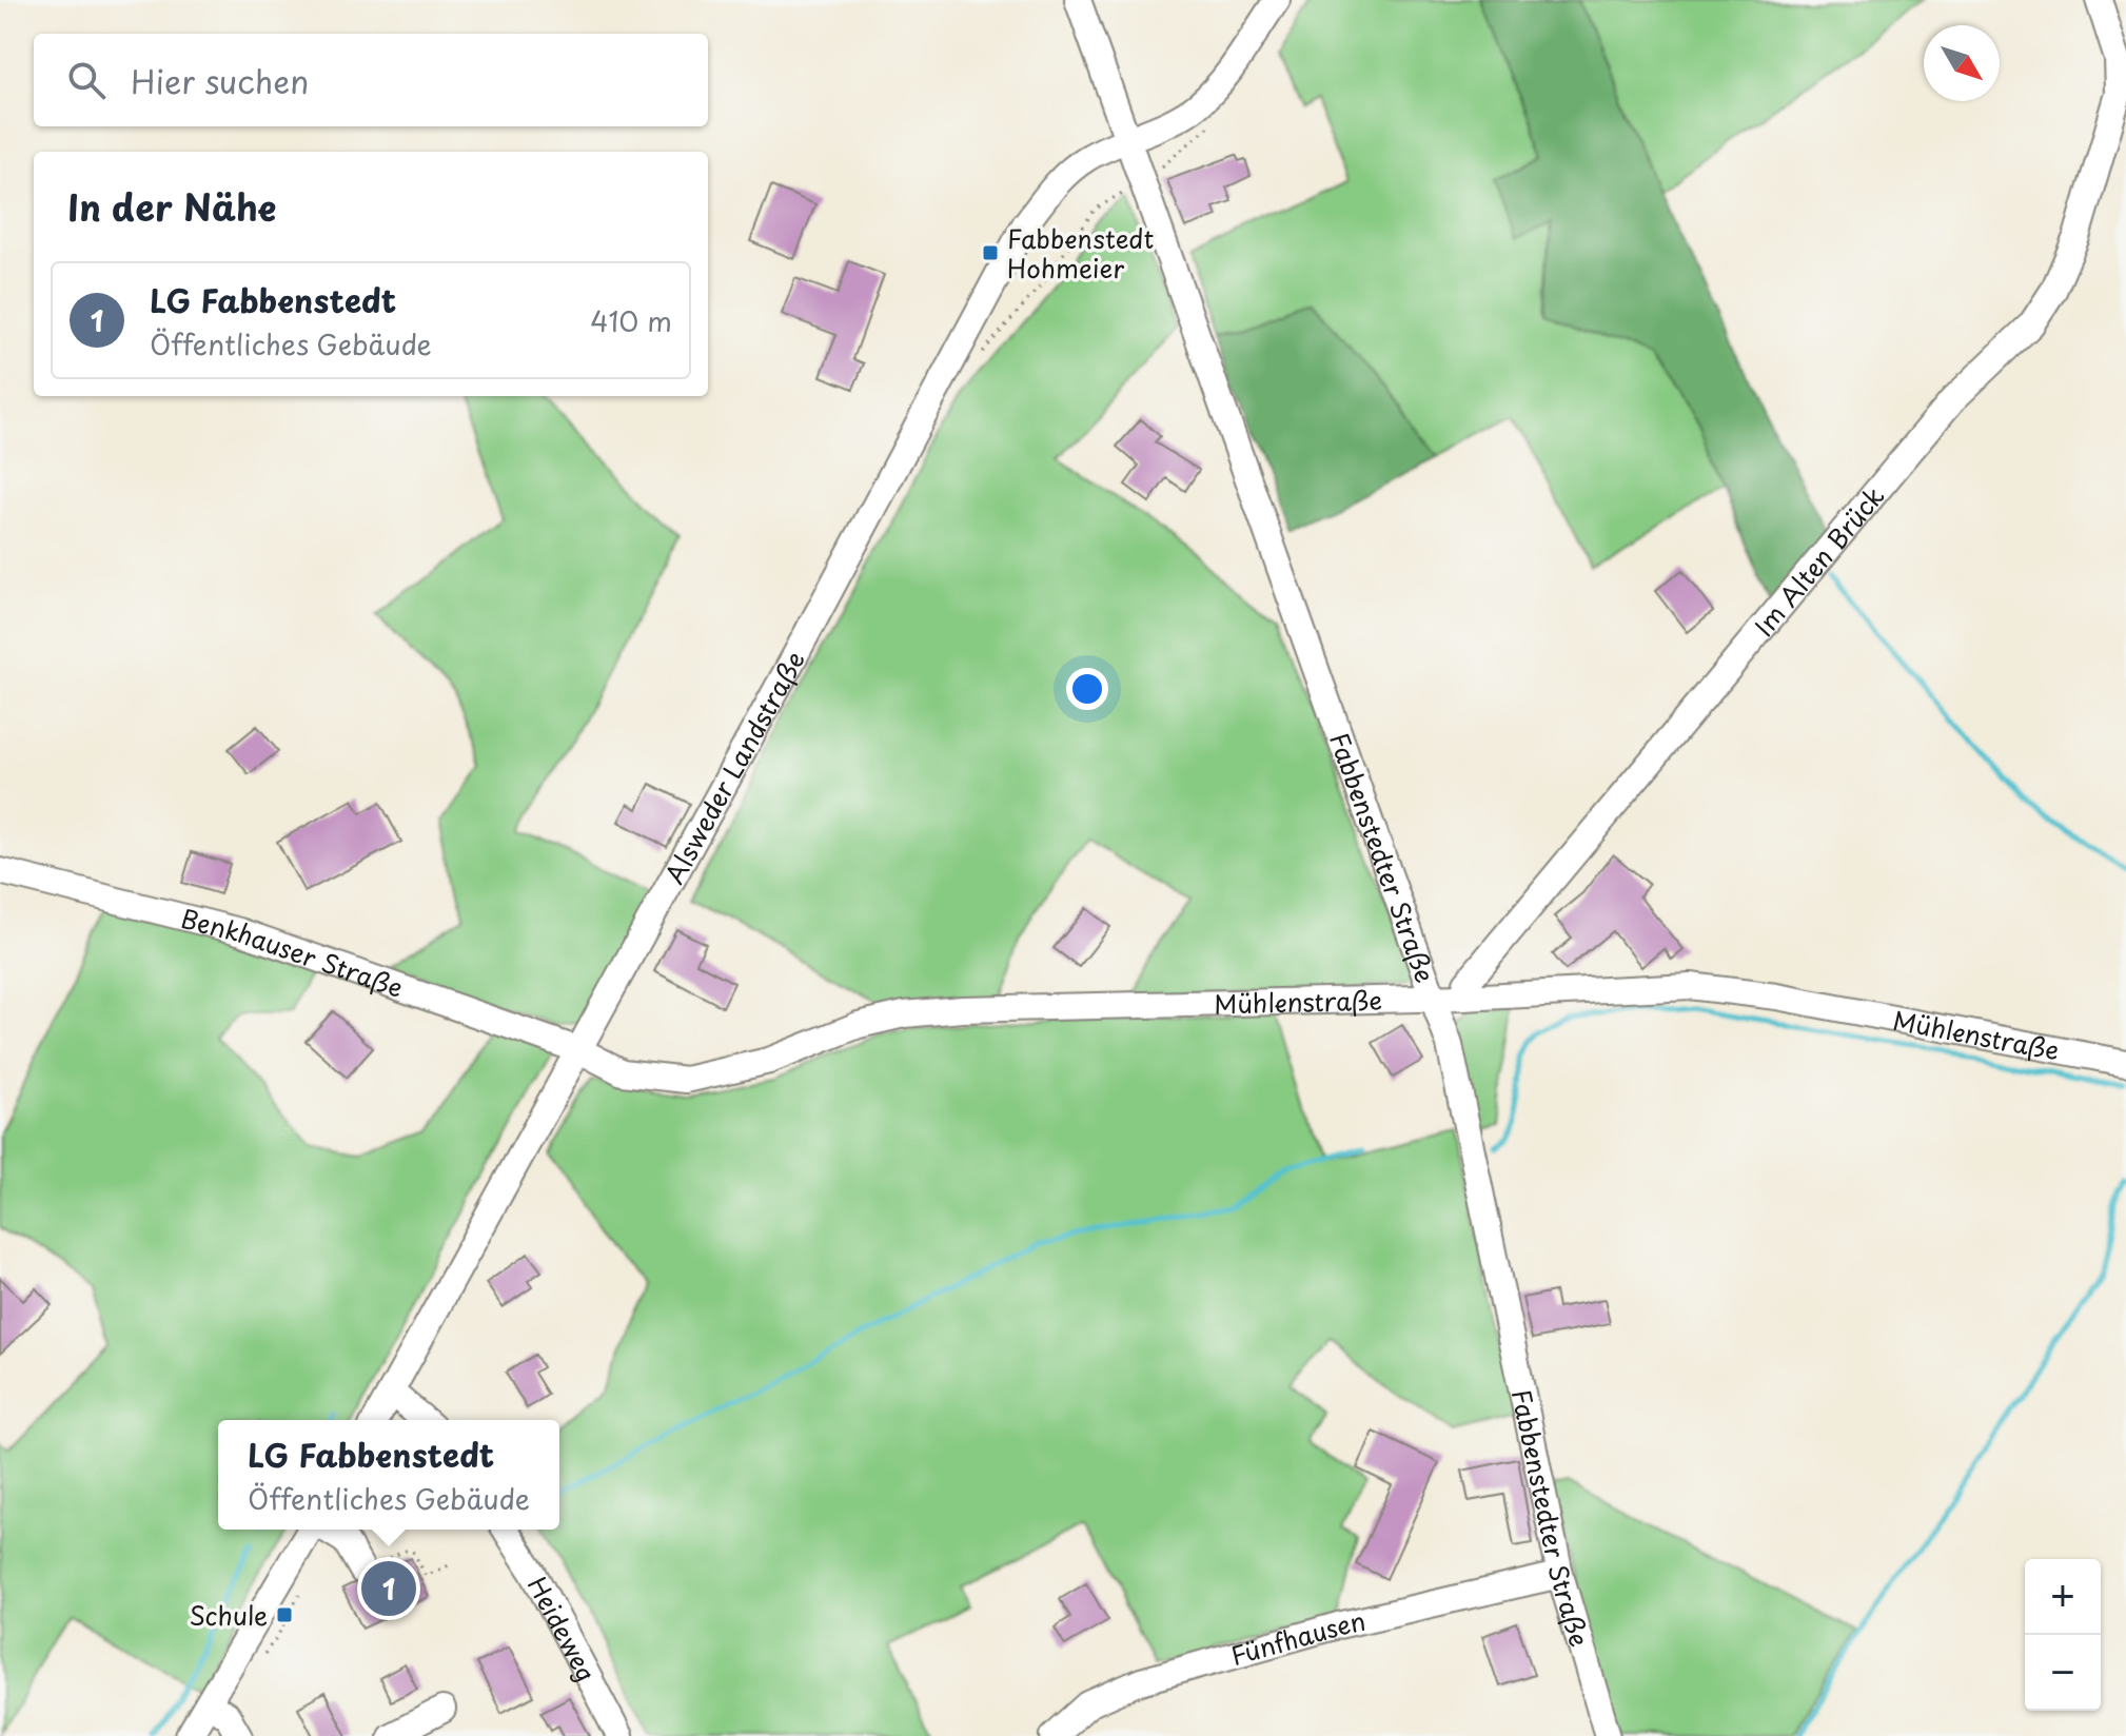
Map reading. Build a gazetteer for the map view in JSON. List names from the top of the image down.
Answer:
{
  "streets": {
    "street": [
      "Im Alten Brück",
      "Alsweder Landstraße",
      "Fabbenstedter Straße",
      "Benkhauser Straße",
      "Mühlenstraße",
      "Heideweg",
      "Fünfhausen"
    ]
  },
  "crossings": [
    ["Im Alten Brück", "Mühlenstraße"],
    ["Alsweder Landstraße", "Fabbenstedter Straße"],
    ["Alsweder Landstraße", "Benkhauser Straße"],
    ["Alsweder Landstraße", "Mühlenstraße"],
    ["Fabbenstedter Straße", "Mühlenstraße"],
    ["Fabbenstedter Straße", "Fünfhausen"],
    ["Benkhauser Straße", "Mühlenstraße"]
  ],
  "places": {
    "transit": ["Fabbenstedt Hohmeier", "Schule"]
  },
  "north": "bottom right",
  "page": {
    "search": "Hier suchen",
    "heading": "In der Nähe",
    "list": [
      {
        "mark": "1",
        "name": "LG Fabbenstedt",
        "note": "Öffentliches Gebäude",
        "value": "410 m"
      }
    ],
    "popup": ["LG Fabbenstedt", "Öffentliches Gebäude"],
    "pins": "1",
    "map_buttons": ["+", "−"]
  }
}
